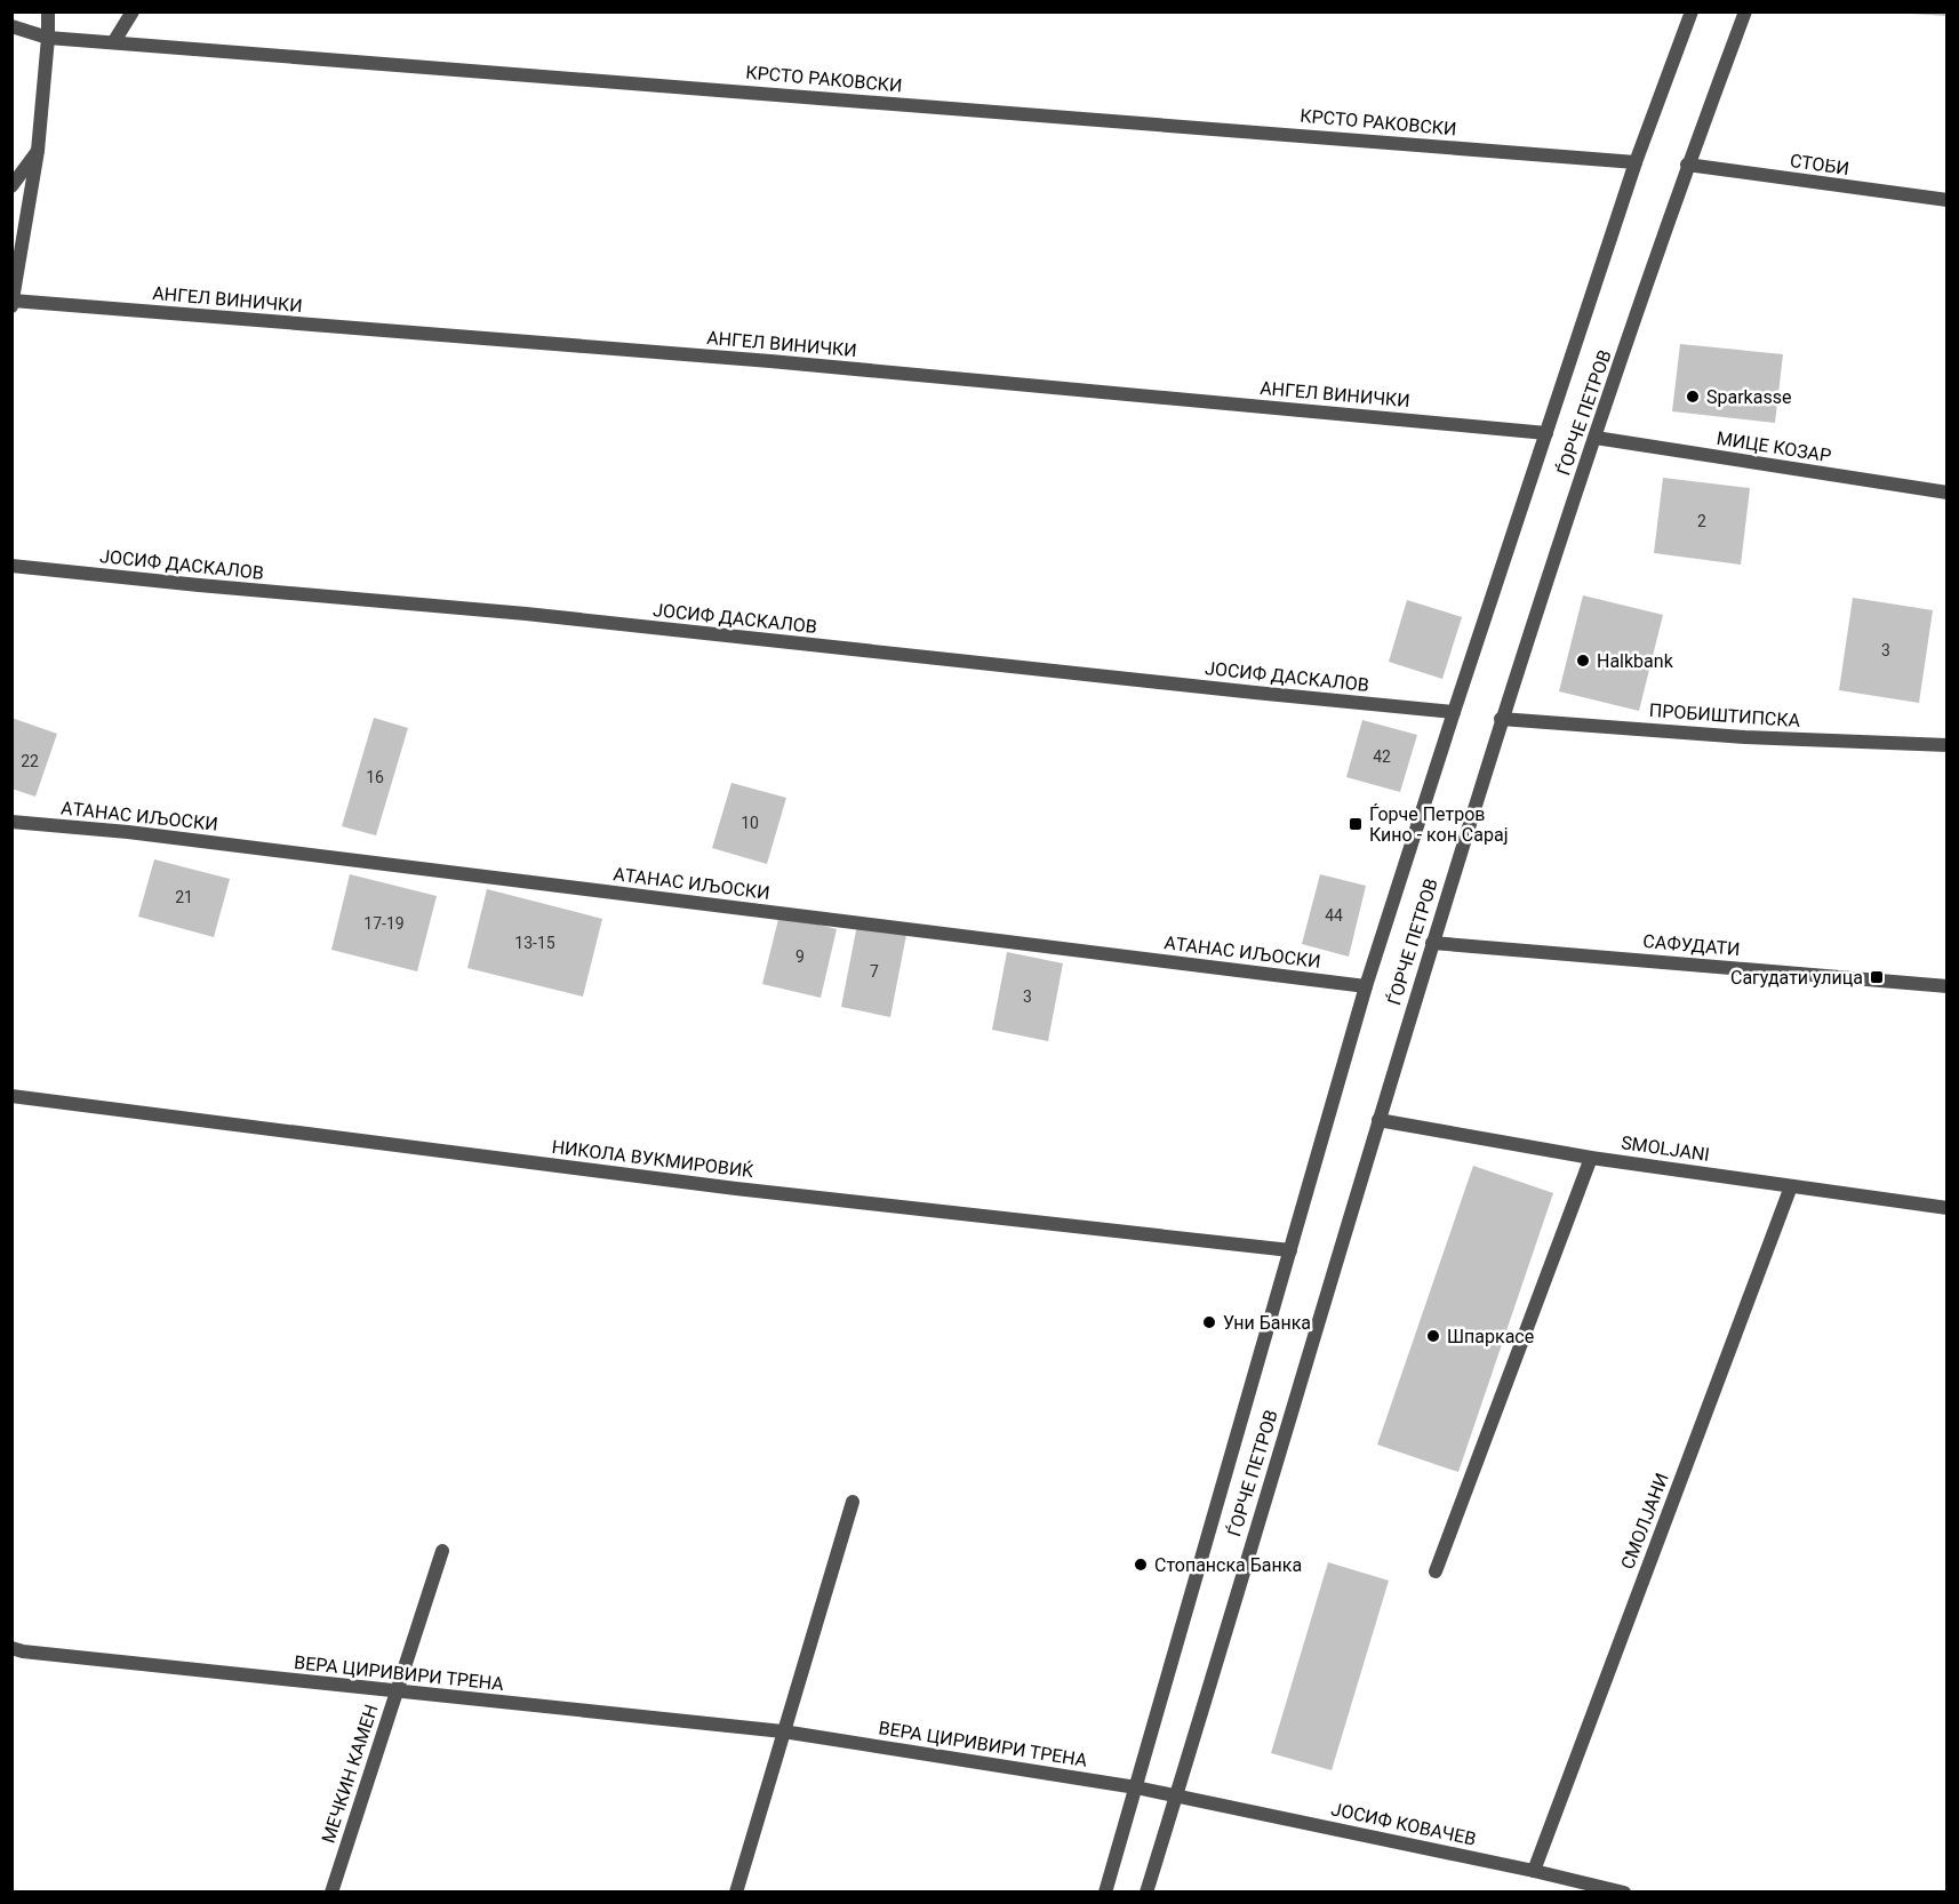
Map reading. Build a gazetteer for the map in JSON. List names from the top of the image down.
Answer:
{
  "streets": {
    "street": [
      "КРСТО РАКОВСКИ",
      "СТОБИ",
      "АНГЕЛ ВИНИЧКИ",
      "ЃОРЧЕ ПЕТРОВ",
      "МИЦЕ КОЗАР",
      "ЈОСИФ ДАСКАЛОВ",
      "ПРОБИШТИПСКА",
      "AТАНАС ИЉОСКИ",
      "САФУДАТИ",
      "SMOLJANI",
      "НИКОЛА ВУКМИРОВИЌ",
      "СМОЛЈАНИ",
      "ВЕРА ЦИРИВИРИ ТРЕНА",
      "МЕЧКИН КАМЕН",
      "ЈОСИФ КОВАЧЕВ"
    ]
  },
  "crossings": [
    ["КРСТО РАКОВСКИ", "ЃОРЧЕ ПЕТРОВ"],
    ["СТОБИ", "ЃОРЧЕ ПЕТРОВ"],
    ["АНГЕЛ ВИНИЧКИ", "ЃОРЧЕ ПЕТРОВ"],
    ["ЃОРЧЕ ПЕТРОВ", "МИЦЕ КОЗАР"],
    ["ЃОРЧЕ ПЕТРОВ", "ЈОСИФ ДАСКАЛОВ"],
    ["ЃОРЧЕ ПЕТРОВ", "ПРОБИШТИПСКА"],
    ["ЃОРЧЕ ПЕТРОВ", "AТАНАС ИЉОСКИ"],
    ["ЃОРЧЕ ПЕТРОВ", "САФУДАТИ"],
    ["ЃОРЧЕ ПЕТРОВ", "SMOLJANI"],
    ["ЃОРЧЕ ПЕТРОВ", "НИКОЛА ВУКМИРОВИЌ"],
    ["ЃОРЧЕ ПЕТРОВ", "ВЕРА ЦИРИВИРИ ТРЕНА"],
    ["ЃОРЧЕ ПЕТРОВ", "ЈОСИФ КОВАЧЕВ"],
    ["SMOLJANI", "СМОЛЈАНИ"],
    ["СМОЛЈАНИ", "ЈОСИФ КОВАЧЕВ"],
    ["ВЕРА ЦИРИВИРИ ТРЕНА", "МЕЧКИН КАМЕН"],
    ["ВЕРА ЦИРИВИРИ ТРЕНА", "ЈОСИФ КОВАЧЕВ"]
  ],
  "places": {
    "other": [
      "Sparkasse",
      "Halkbank",
      "Уни Банка",
      "Шпаркасе",
      "Стопанска Банка"
    ],
    "transit": ["Ѓорче Петров Кино - кон Сарај", "Сагудати улица"]
  },
  "house_numbers": [
    "2",
    "3",
    "42",
    "22",
    "16",
    "10",
    "21",
    "44",
    "17-19",
    "13-15",
    "9",
    "7",
    "3"
  ]
}
